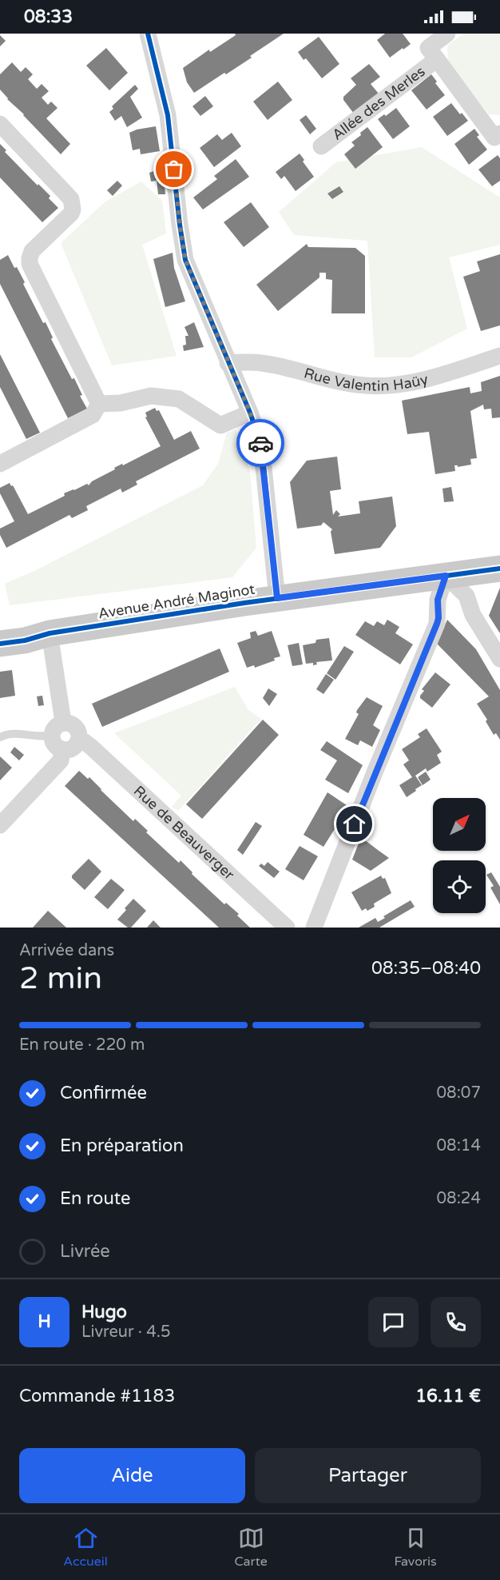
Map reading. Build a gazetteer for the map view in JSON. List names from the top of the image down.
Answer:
{
  "streets": {
    "main road": ["Avenue André Maginot"],
    "street": ["Allée des Merles", "Rue Valentin Haüy", "Rue de Beauverger"]
  },
  "north": "top right",
  "page": {
    "status": "08:33",
    "heading": ["2 min", "Arrivée dans", "08:35–08:40"],
    "panel": [
      "Hugo",
      "Livreur · 4.5",
      "Commande #1183",
      "16.11 €"
    ],
    "bar": "En route · 220 m",
    "list": [
      ["Confirmée", "08:07"],
      ["En préparation", "08:14"],
      ["En route", "08:24"],
      "Livrée"
    ],
    "round": "H",
    "buttons": ["Aide", "Partager"],
    "tabs": ["Accueil", "Carte", "Favoris"]
  }
}
